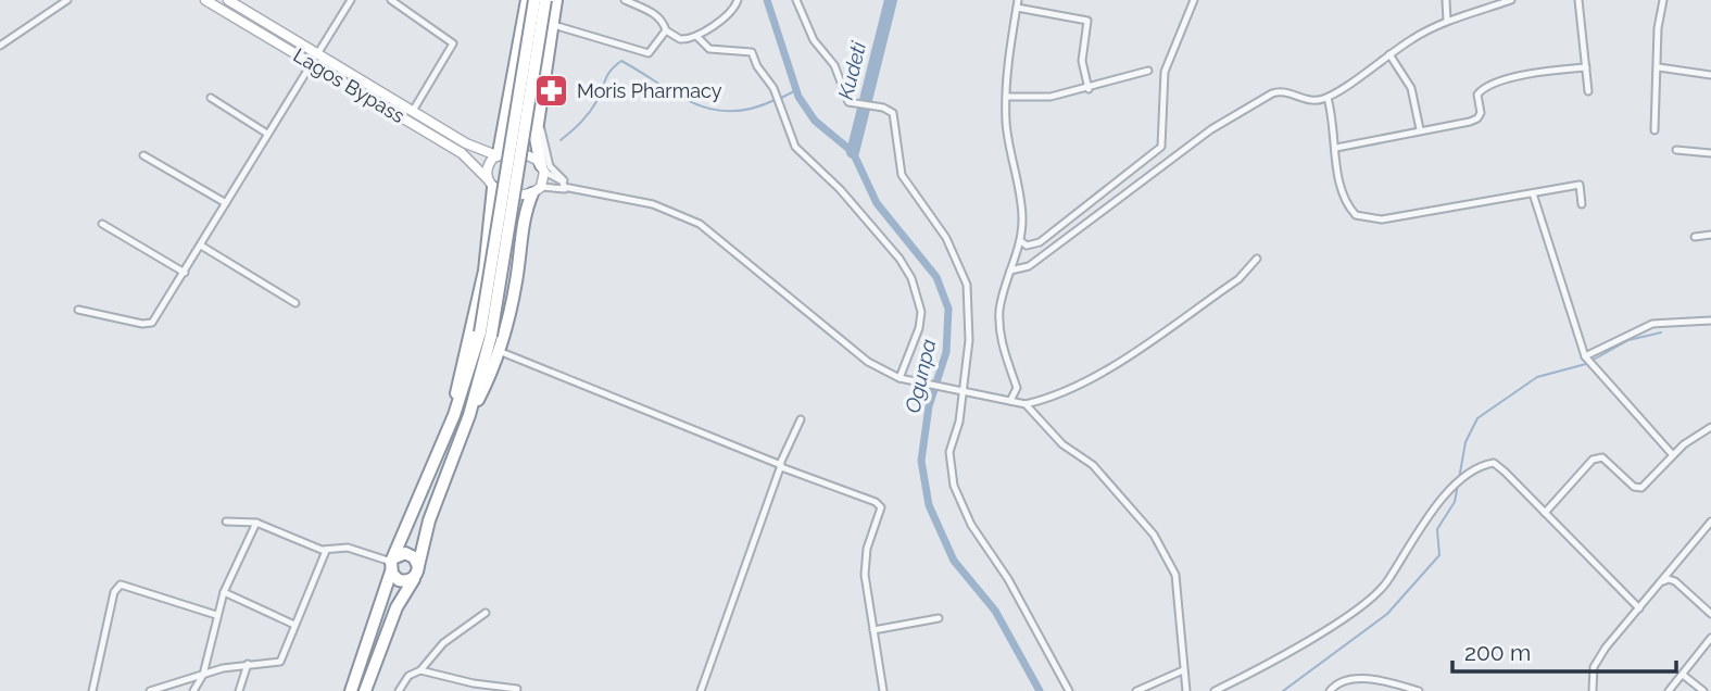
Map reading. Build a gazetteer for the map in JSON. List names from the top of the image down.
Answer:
{
  "streets": {
    "main road": ["Lagos Bypass"]
  },
  "water": ["Kudeti", "Ogunpa"],
  "places": {
    "pharmacy": ["Moris Pharmacy"]
  },
  "scale_bar": "200 m"
}
